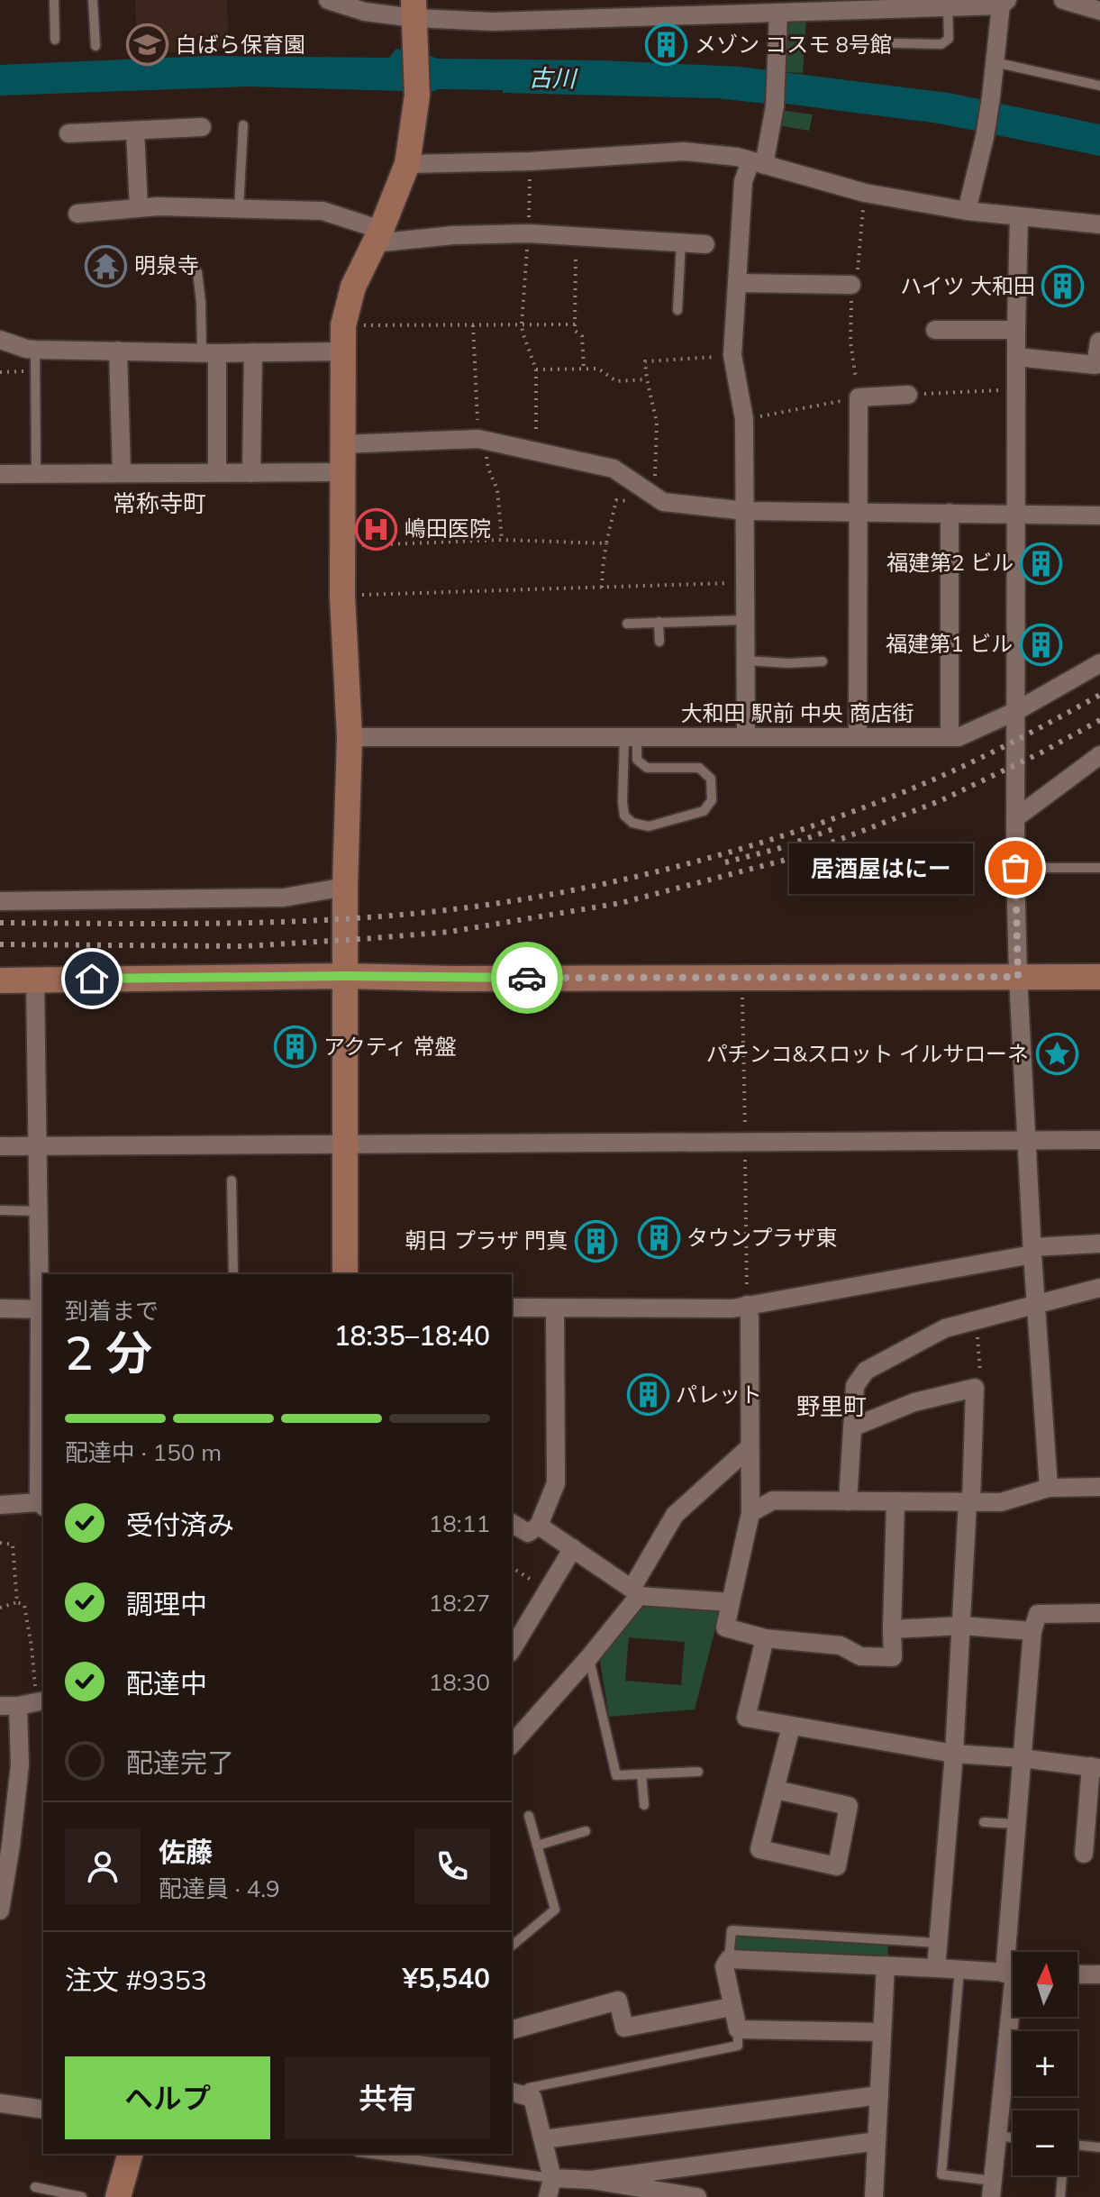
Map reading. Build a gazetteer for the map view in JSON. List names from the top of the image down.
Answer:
{
  "streets": {
    "street": ["大和田 駅前 中央 商店街"]
  },
  "districts": ["常称寺町", "野里町"],
  "water": ["古川"],
  "places": {
    "school or university": ["白ばら保育園"],
    "building": [
      "メゾン コスモ 8号館",
      "ハイツ 大和田",
      "福建第2 ビル",
      "福建第1 ビル",
      "アクティ 常盤",
      "タウンプラザ東",
      "朝日 プラザ 門真",
      "パレット"
    ],
    "temple": ["明泉寺"],
    "hospital": ["嶋田医院"],
    "other": ["居酒屋はにー"],
    "place": ["パチンコ&スロット イルサローネ"]
  },
  "north": "top",
  "page": {
    "bubble": "居酒屋はにー",
    "heading": ["2 分", "到着まで", "18:35–18:40"],
    "panel": [
      "佐藤",
      "配達員 · 4.9",
      "注文 #9353",
      "¥5,540"
    ],
    "bar": "配達中 · 150 m",
    "list": [
      ["受付済み", "18:11"],
      ["調理中", "18:27"],
      ["配達中", "18:30"],
      "配達完了"
    ],
    "map_buttons": ["+", "−"],
    "buttons": ["ヘルプ", "共有"]
  }
}
